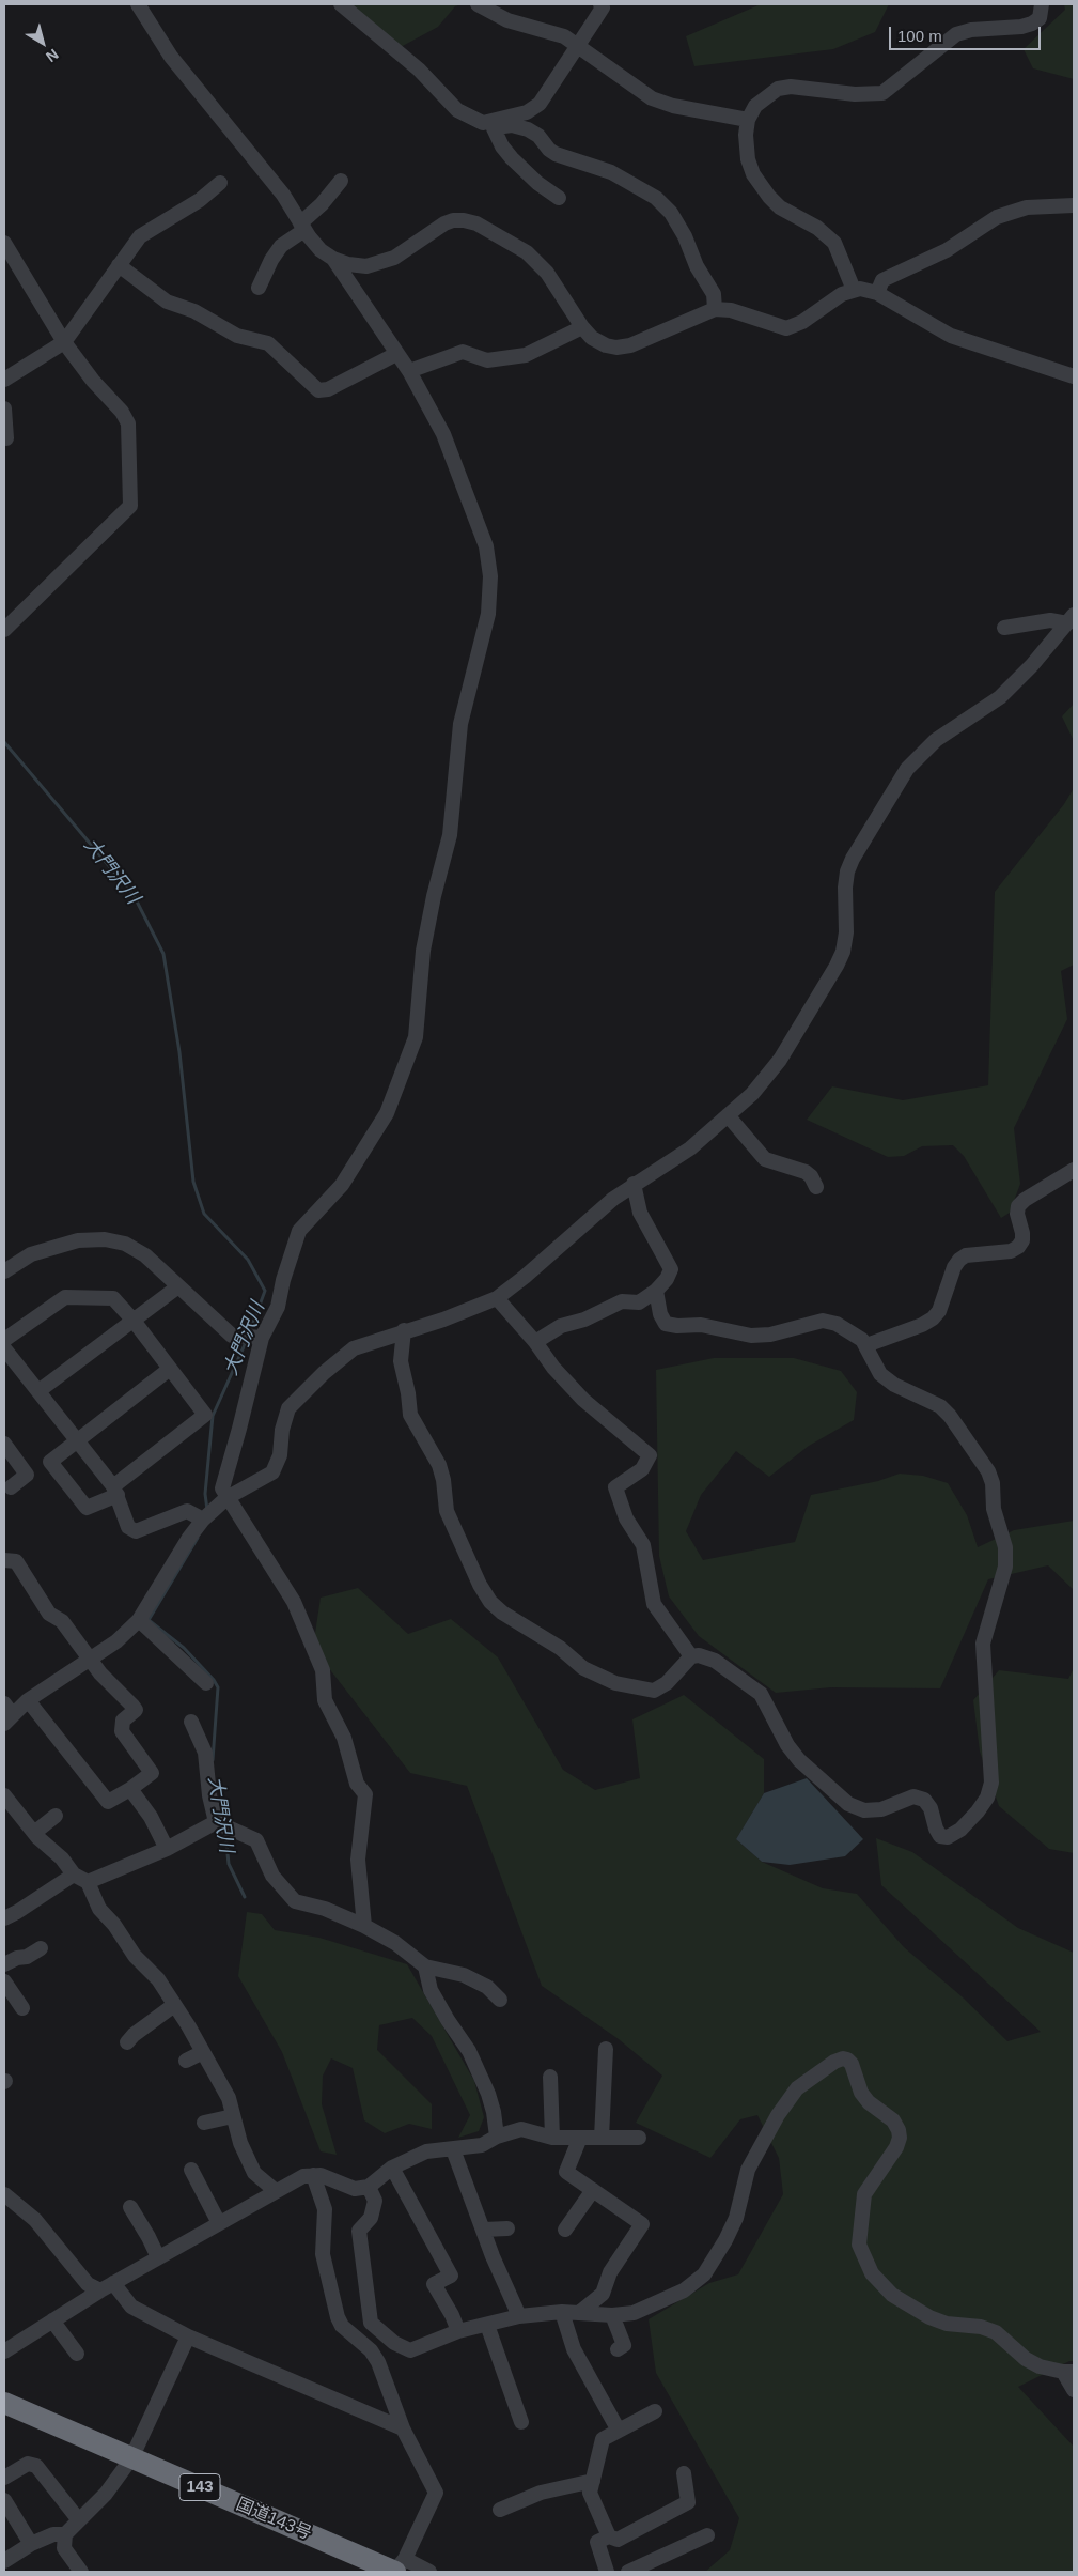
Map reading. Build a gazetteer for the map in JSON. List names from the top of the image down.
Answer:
{
  "streets": {
    "highway": ["143", "国道143号"]
  },
  "water": ["大門沢川"],
  "scale_bar": "100 m",
  "north": "bottom right"
}
